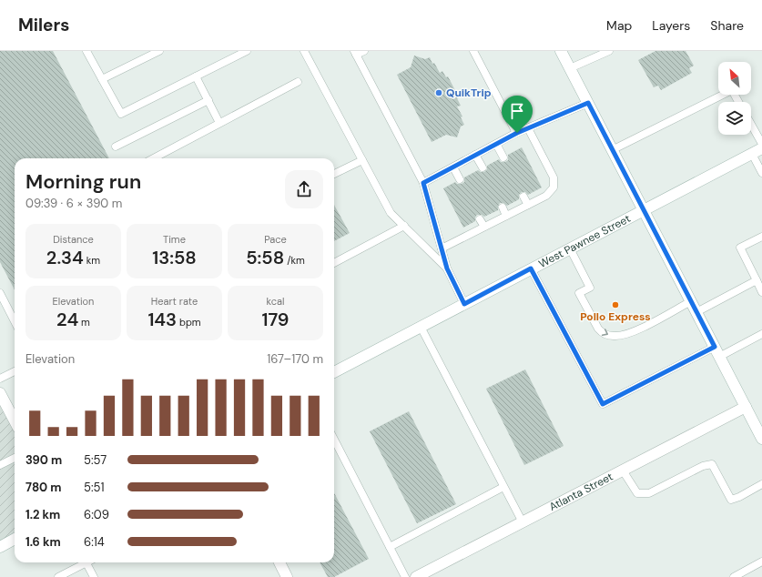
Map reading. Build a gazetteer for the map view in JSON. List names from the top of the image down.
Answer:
{
  "streets": {
    "main road": ["West Pawnee Street", "Atlanta Street"]
  },
  "places": ["QuikTrip", "Pollo Express"],
  "north": "top left",
  "page": {
    "header": "Milers",
    "nav": ["Map", "Layers", "Share"],
    "heading": ["Morning run", "09:39 · 6 × 390 m"],
    "stats": [
      ["Distance", "2.34 km"],
      ["Time", "13:58"],
      ["Pace", "5:58 /km"],
      ["Elevation", "24 m"],
      ["Heart rate", "143 bpm"],
      ["kcal", "179"]
    ],
    "chart": ["Elevation", "167–170 m"],
    "list": [
      {
        "name": "390 m",
        "note": "5:57"
      },
      {
        "name": "780 m",
        "note": "5:51"
      },
      {
        "name": "1.2 km",
        "note": "6:09"
      },
      {
        "name": "1.6 km",
        "note": "6:14"
      }
    ]
  }
}
